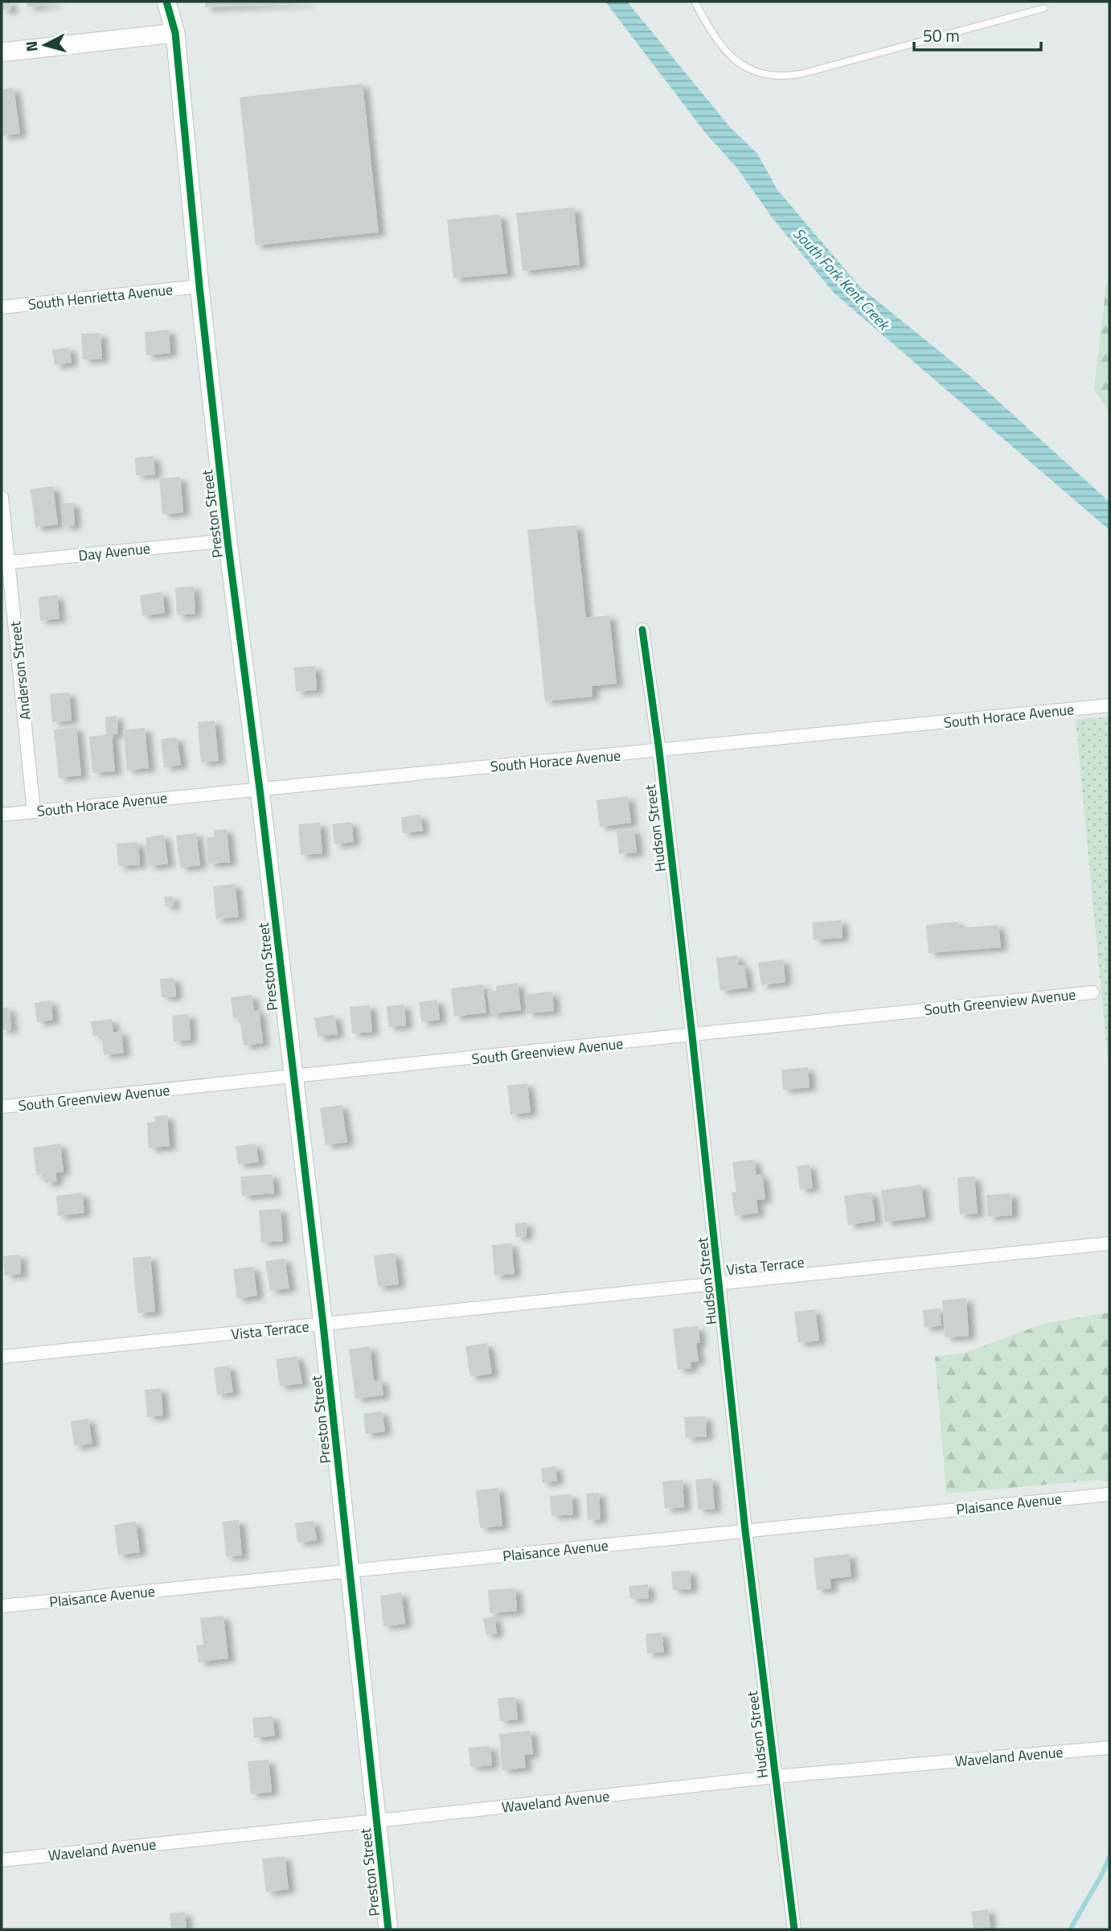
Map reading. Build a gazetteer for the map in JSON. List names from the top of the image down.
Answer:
{
  "streets": {
    "street": [
      "South Henrietta Avenue",
      "Preston Street",
      "Day Avenue",
      "Anderson Street",
      "South Horace Avenue",
      "Hudson Street",
      "South Greenview Avenue",
      "Vista Terrace",
      "Plaisance Avenue",
      "Waveland Avenue"
    ]
  },
  "crossings": [
    ["South Henrietta Avenue", "Preston Street"],
    ["Preston Street", "Day Avenue"],
    ["Preston Street", "South Horace Avenue"],
    ["Preston Street", "South Greenview Avenue"],
    ["Preston Street", "Vista Terrace"],
    ["Preston Street", "Plaisance Avenue"],
    ["Preston Street", "Waveland Avenue"],
    ["Day Avenue", "Anderson Street"],
    ["Anderson Street", "South Horace Avenue"],
    ["South Horace Avenue", "Hudson Street"],
    ["Hudson Street", "South Greenview Avenue"],
    ["Hudson Street", "Vista Terrace"],
    ["Hudson Street", "Plaisance Avenue"],
    ["Hudson Street", "Waveland Avenue"]
  ],
  "water": ["South Fork Kent Creek"],
  "scale_bar": "50 m",
  "north": "left"
}
